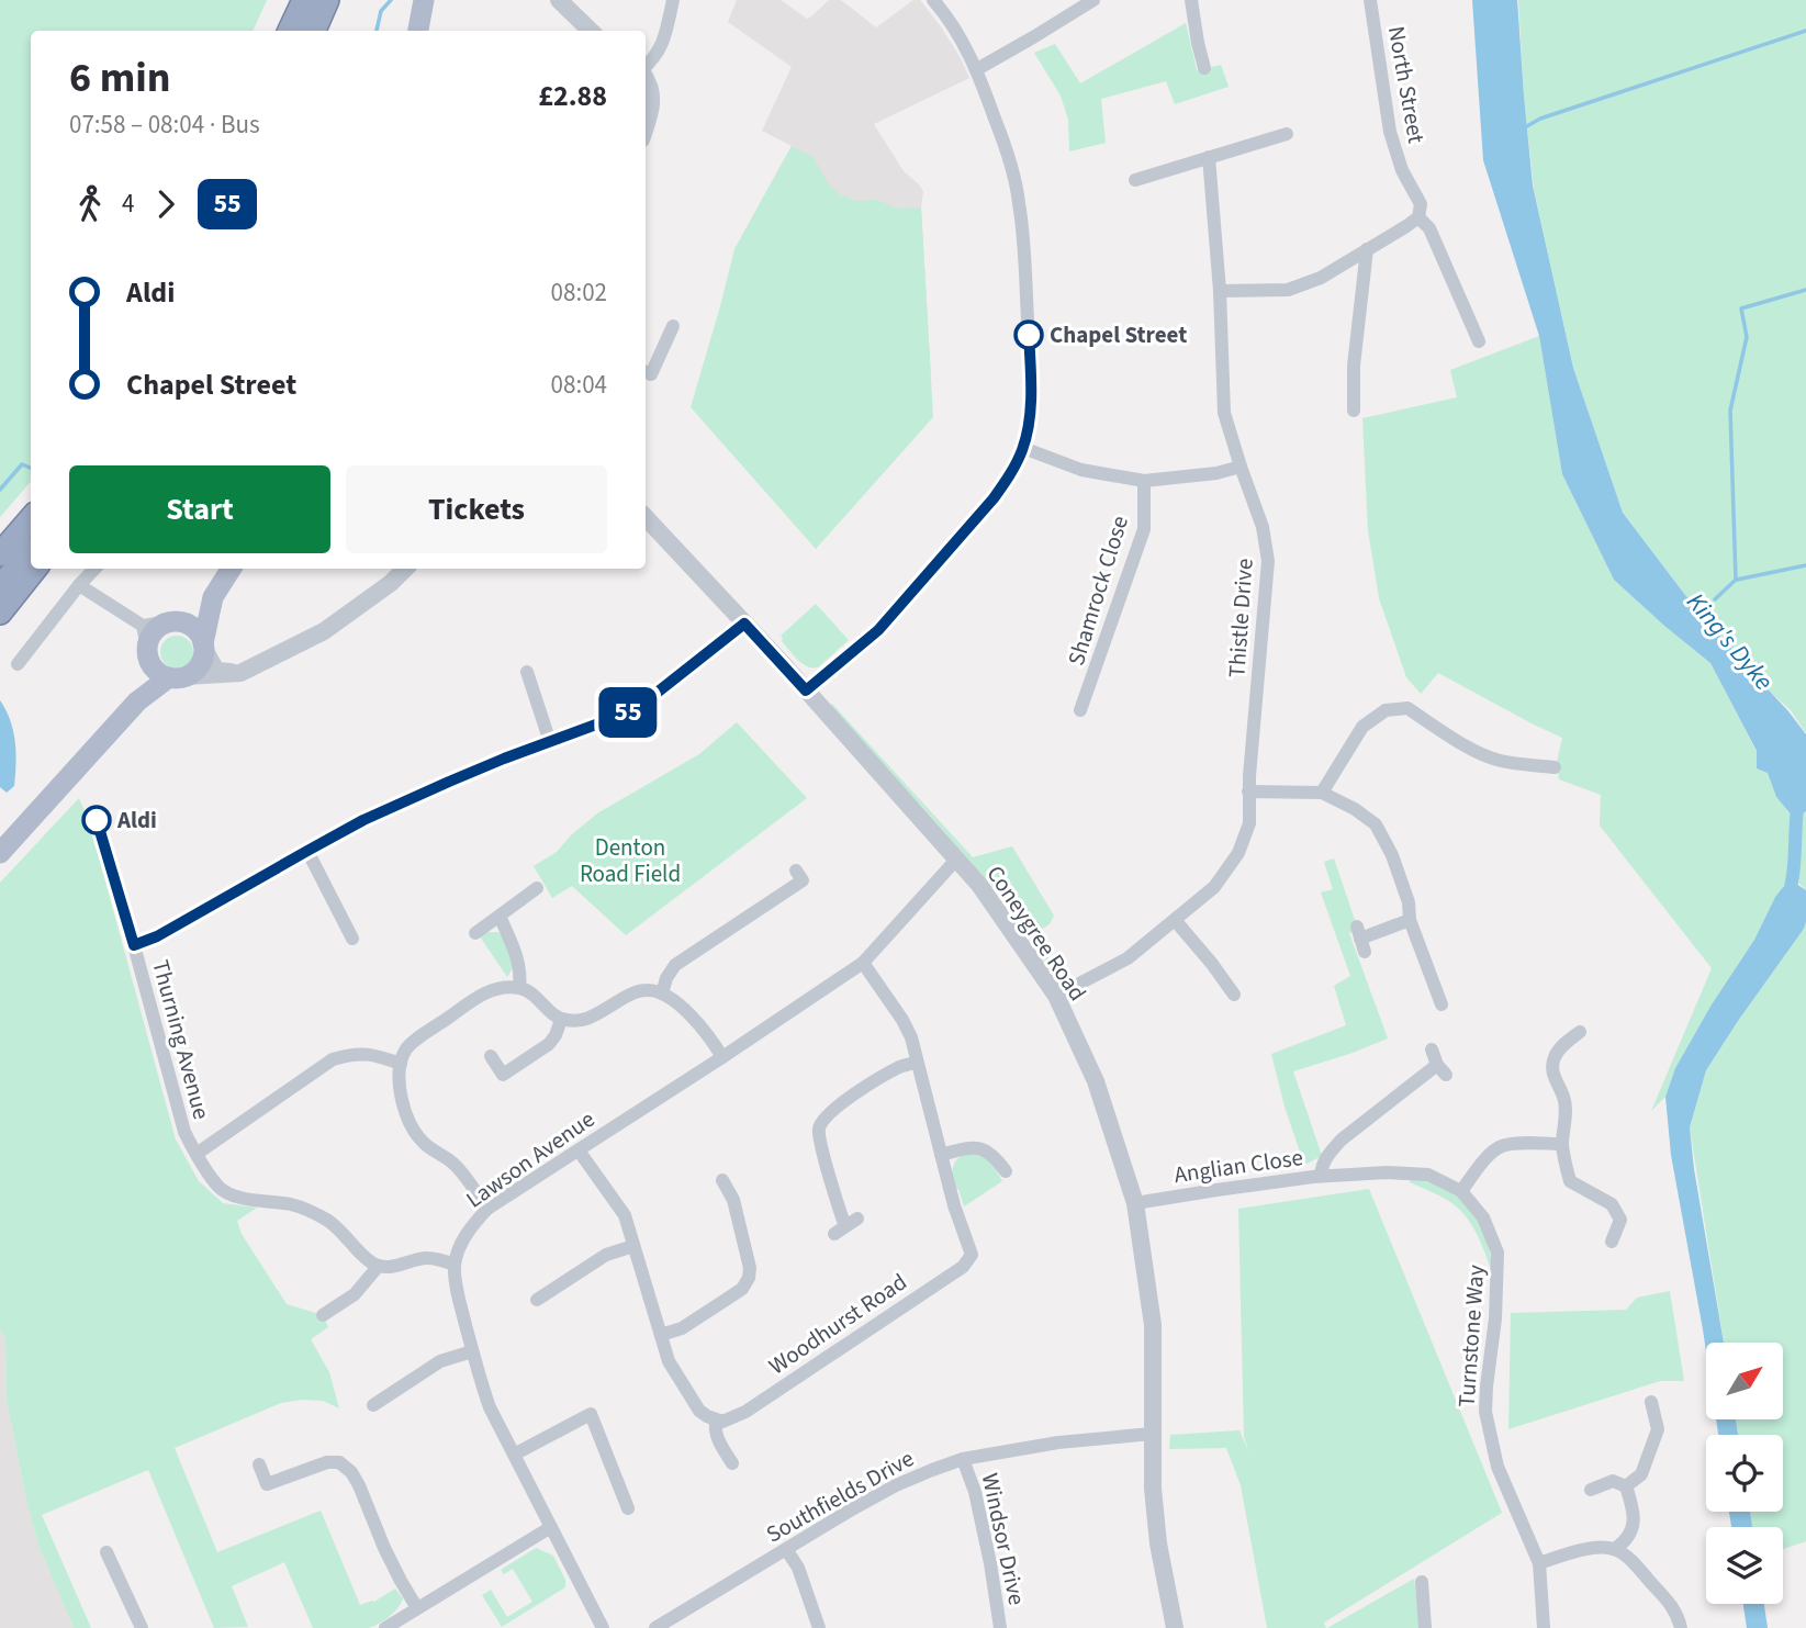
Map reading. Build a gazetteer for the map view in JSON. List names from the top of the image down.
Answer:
{
  "streets": {
    "street": [
      "North Street",
      "Shamrock Close",
      "Thistle Drive",
      "Coneygree Road",
      "Thurning Avenue",
      "Lawson Avenue",
      "Anglian Close",
      "Woodhurst Road",
      "Turnstone Way",
      "Southfields Drive",
      "Windsor Drive"
    ]
  },
  "crossings": [
    ["Thistle Drive", "Coneygree Road"],
    ["Coneygree Road", "Lawson Avenue"],
    ["Coneygree Road", "Anglian Close"],
    ["Coneygree Road", "Southfields Drive"],
    ["Lawson Avenue", "Woodhurst Road"],
    ["Anglian Close", "Turnstone Way"],
    ["Southfields Drive", "Windsor Drive"]
  ],
  "water": ["King's Dyke"],
  "parks": ["Denton Road Field"],
  "places": ["Chapel Street", "Aldi"],
  "lines": ["bus line 55"],
  "north": "top right",
  "page": {
    "on_map": "55",
    "heading": ["6 min", "07:58 – 08:04 · Bus", "£2.88"],
    "legs": ["4", "55"],
    "list": [
      {
        "name": "Aldi",
        "value": "08:02"
      },
      {
        "name": "Chapel Street",
        "value": "08:04"
      }
    ],
    "buttons": ["Start", "Tickets"]
  }
}
